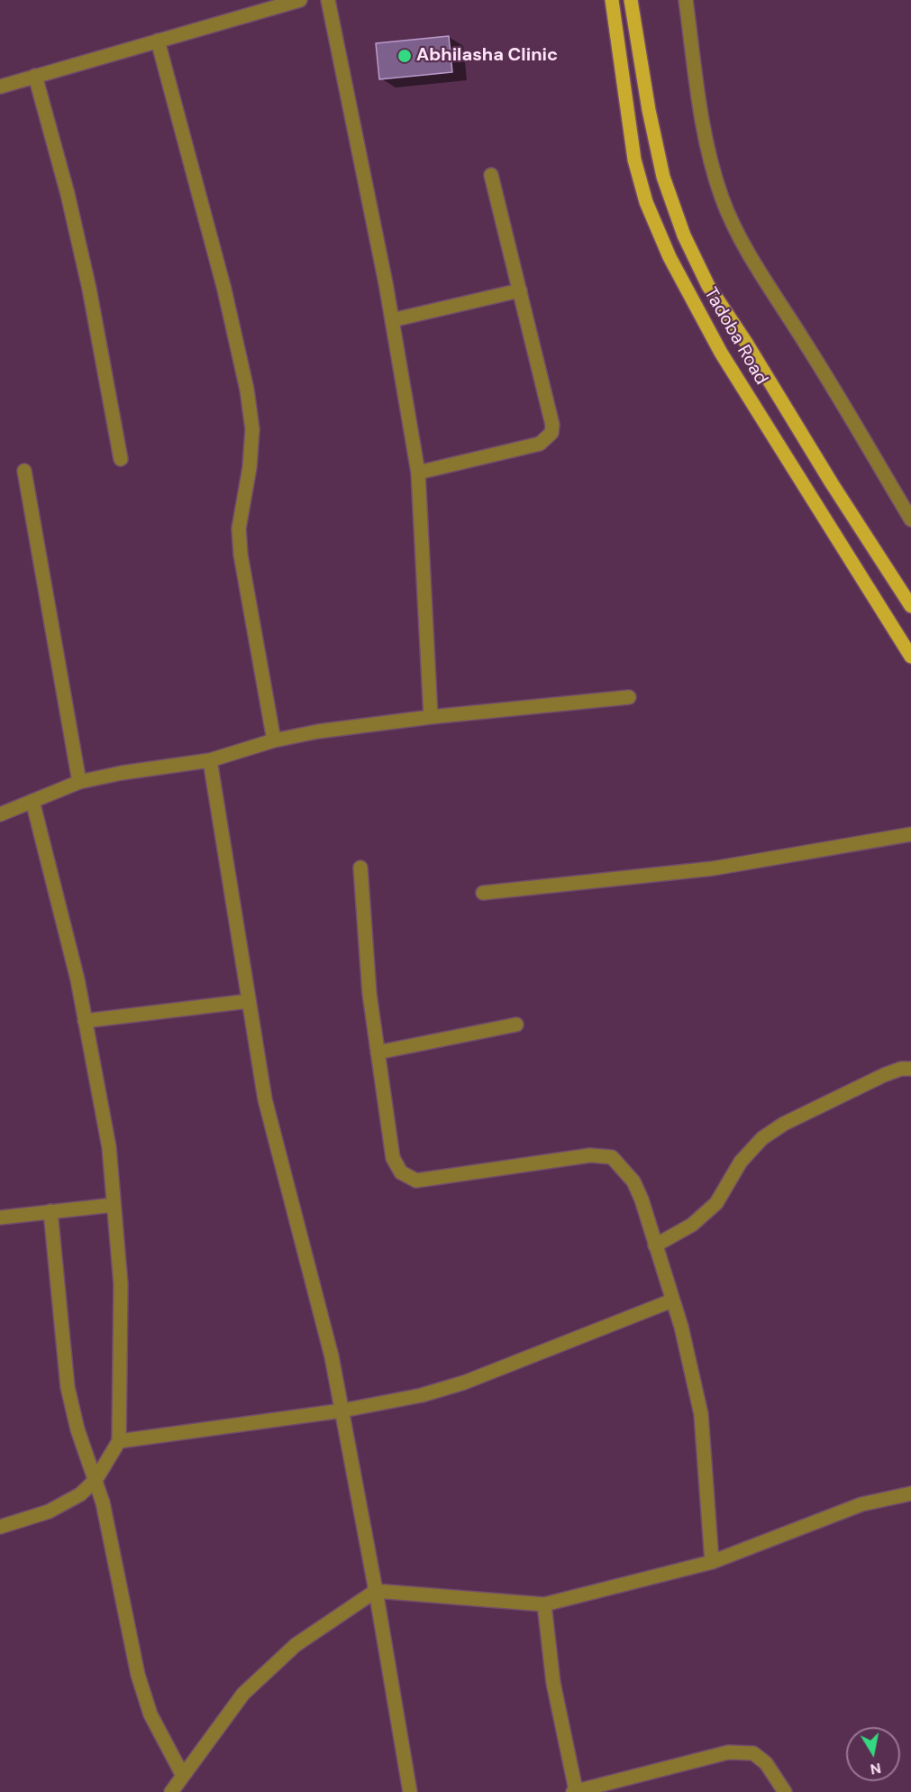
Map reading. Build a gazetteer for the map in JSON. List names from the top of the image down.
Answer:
{
  "streets": {
    "main road": ["Tadoba Road"]
  },
  "places": ["Abhilasha Clinic"],
  "north": "bottom"
}
